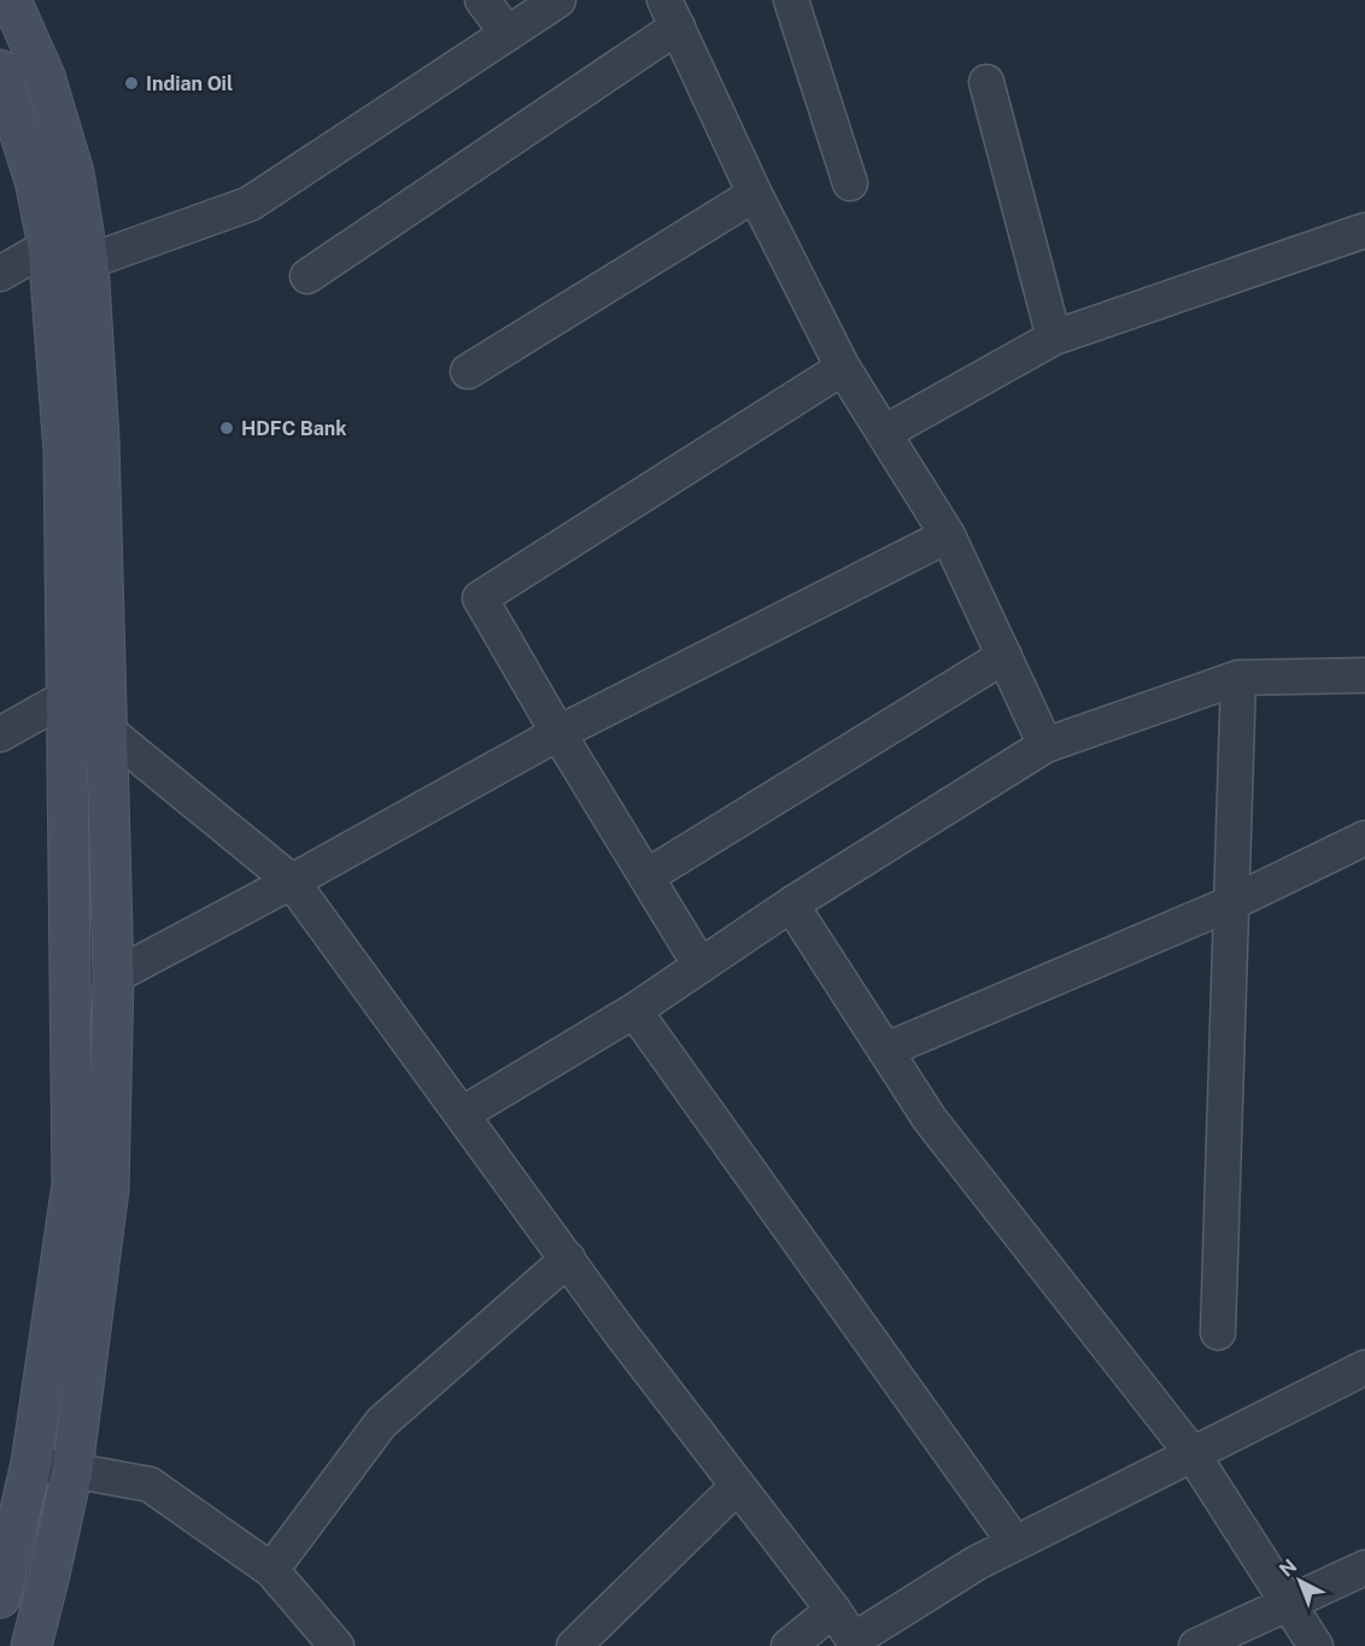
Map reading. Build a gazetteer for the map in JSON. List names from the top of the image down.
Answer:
{
  "places": ["Indian Oil", "HDFC Bank"],
  "north": "top left"
}
